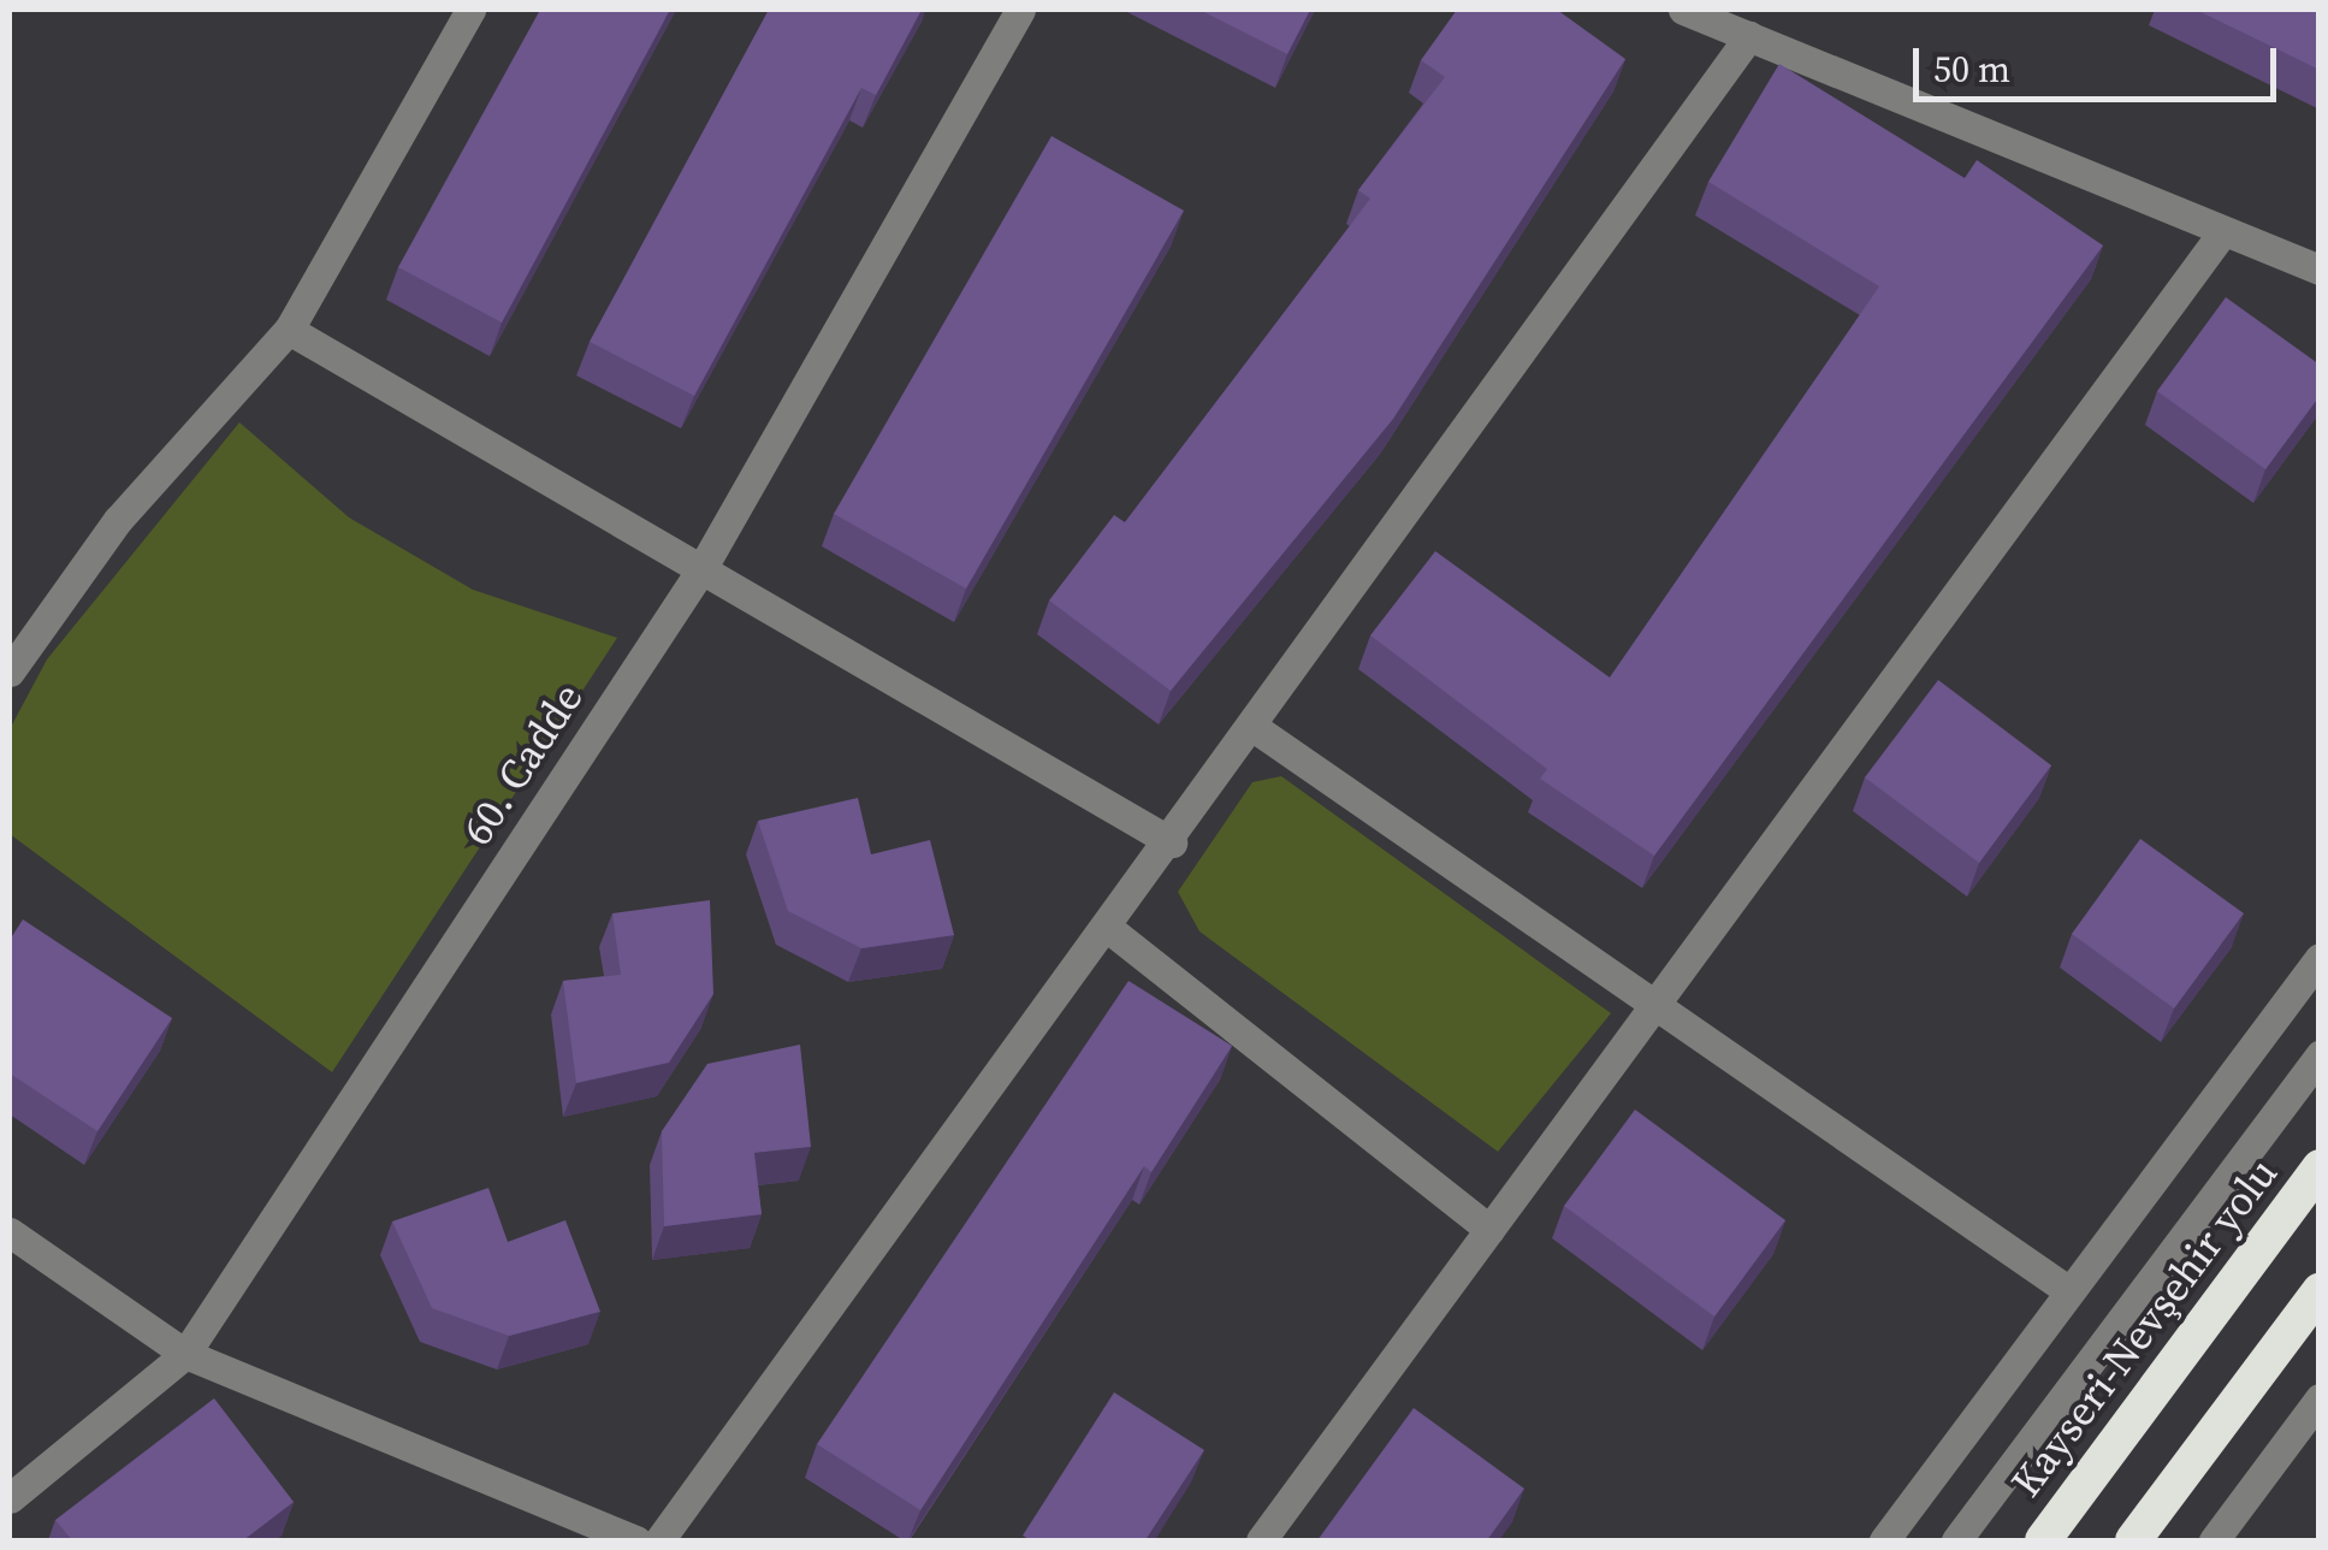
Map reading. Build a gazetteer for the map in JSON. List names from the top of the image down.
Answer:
{
  "streets": {
    "highway": ["Kayseri-Nevşehir yolu"],
    "street": ["60. Cadde"]
  },
  "scale_bar": "50 m"
}
